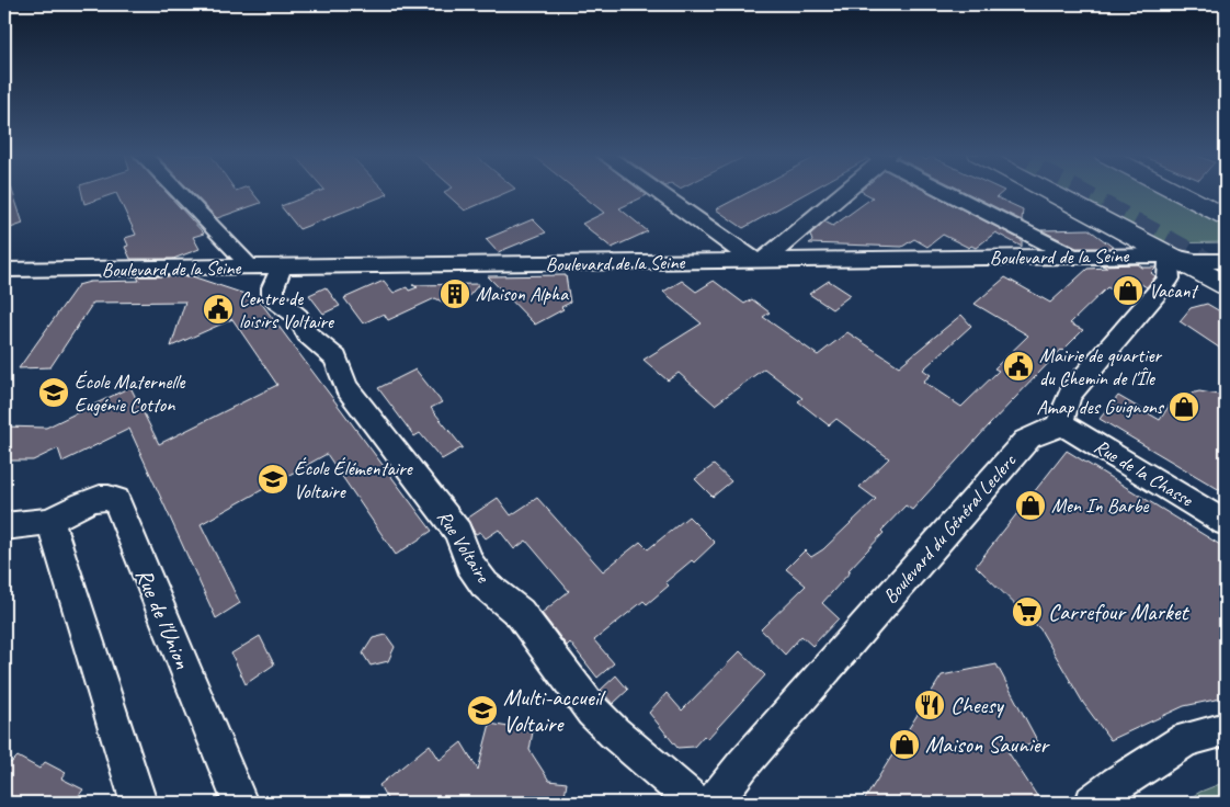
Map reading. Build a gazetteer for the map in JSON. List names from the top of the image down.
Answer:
{
  "streets": {
    "street": [
      "Boulevard de la Seine",
      "Rue de la Chasse",
      "Boulevard du Général Leclerc",
      "Rue Voltaire",
      "Rue de l'Union"
    ]
  },
  "crossings": [
    ["Boulevard de la Seine", "Rue Voltaire"],
    ["Rue de la Chasse", "Boulevard du Général Leclerc"]
  ],
  "places": {
    "shop": [
      "Vacant",
      "Amap des Guignons",
      "Men In Barbe",
      "Maison Saunier"
    ],
    "building": ["Maison Alpha"],
    "public building": ["Centre de loisirs Voltaire", "Mairie de quartier du Chemin de l'Île"],
    "school or university": ["École Maternelle Eugénie Cotton", "École Élémentaire Voltaire", "Multi-accueil Voltaire"],
    "supermarket": ["Carrefour Market"],
    "restaurant": ["Cheesy"]
  }
}
